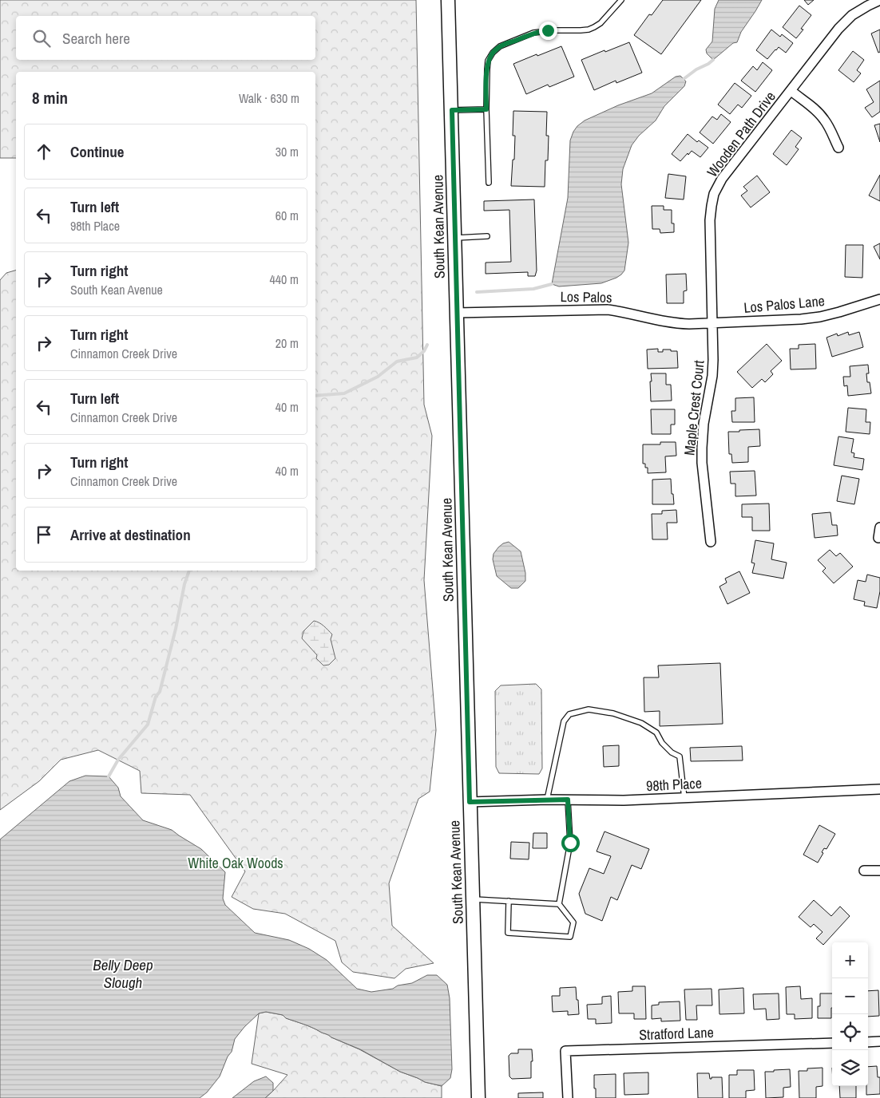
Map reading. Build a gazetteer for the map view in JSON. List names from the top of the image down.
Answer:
{
  "streets": {
    "street": [
      "Wooden Path Drive",
      "South Kean Avenue",
      "Los Palos",
      "Los Palos Lane",
      "Maple Crest Court",
      "98th Place",
      "Stratford Lane"
    ]
  },
  "crossings": [
    ["Wooden Path Drive", "Los Palos"],
    ["Wooden Path Drive", "Los Palos Lane"],
    ["Wooden Path Drive", "Maple Crest Court"],
    ["South Kean Avenue", "Los Palos"],
    ["South Kean Avenue", "98th Place"],
    ["Los Palos", "Los Palos Lane"],
    ["Los Palos", "Maple Crest Court"],
    ["Los Palos Lane", "Maple Crest Court"]
  ],
  "water": ["Belly Deep Slough"],
  "parks": ["White Oak Woods"],
  "page": {
    "search": "Search here",
    "heading": ["8 min", "Walk · 630 m"],
    "list": [
      ["Continue", "30 m"],
      ["Turn left", "98th Place", "60 m"],
      ["Turn right", "South Kean Avenue", "440 m"],
      ["Turn right", "Cinnamon Creek Drive", "20 m"],
      ["Turn left", "Cinnamon Creek Drive", "40 m"],
      ["Turn right", "Cinnamon Creek Drive", "40 m"],
      "Arrive at destination"
    ],
    "map_buttons": ["+", "−"]
  }
}
